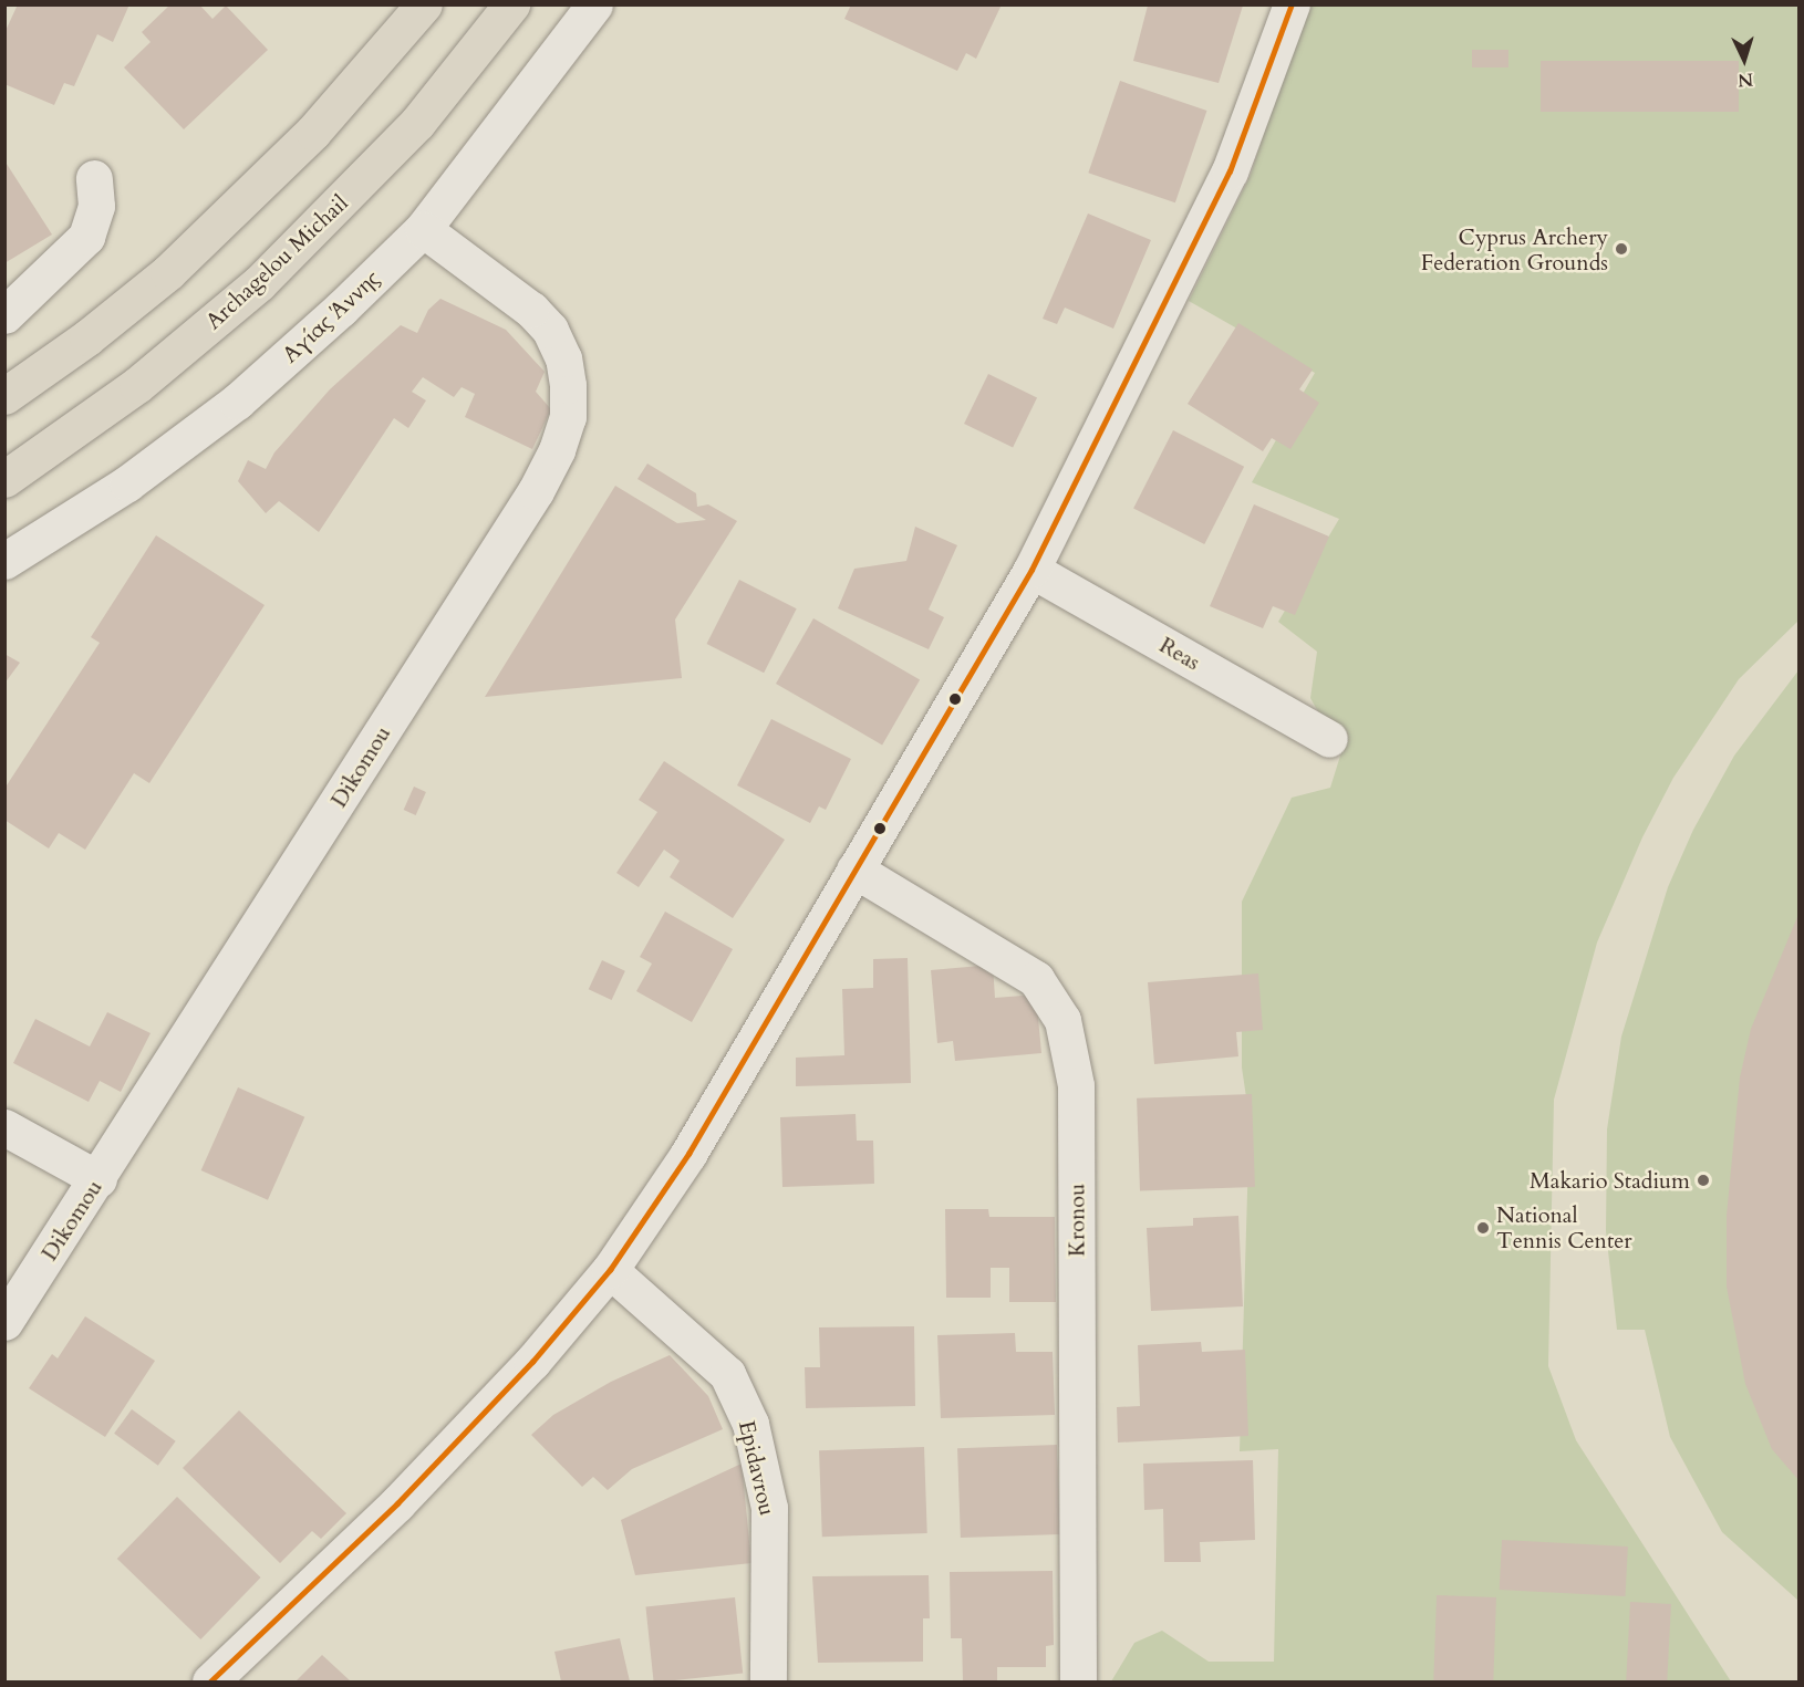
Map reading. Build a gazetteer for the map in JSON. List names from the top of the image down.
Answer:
{
  "streets": {
    "highway": ["Archagelou Michail"],
    "street": [
      "Αγίας Άννης",
      "Reas",
      "Dikomou",
      "Kronou",
      "Epidavrou"
    ]
  },
  "crossings": [
    ["Αγίας Άννης", "Dikomou"]
  ],
  "places": ["Cyprus Archery Federation Grounds", "Makario Stadium", "National Tennis Center"],
  "north": "bottom"
}
